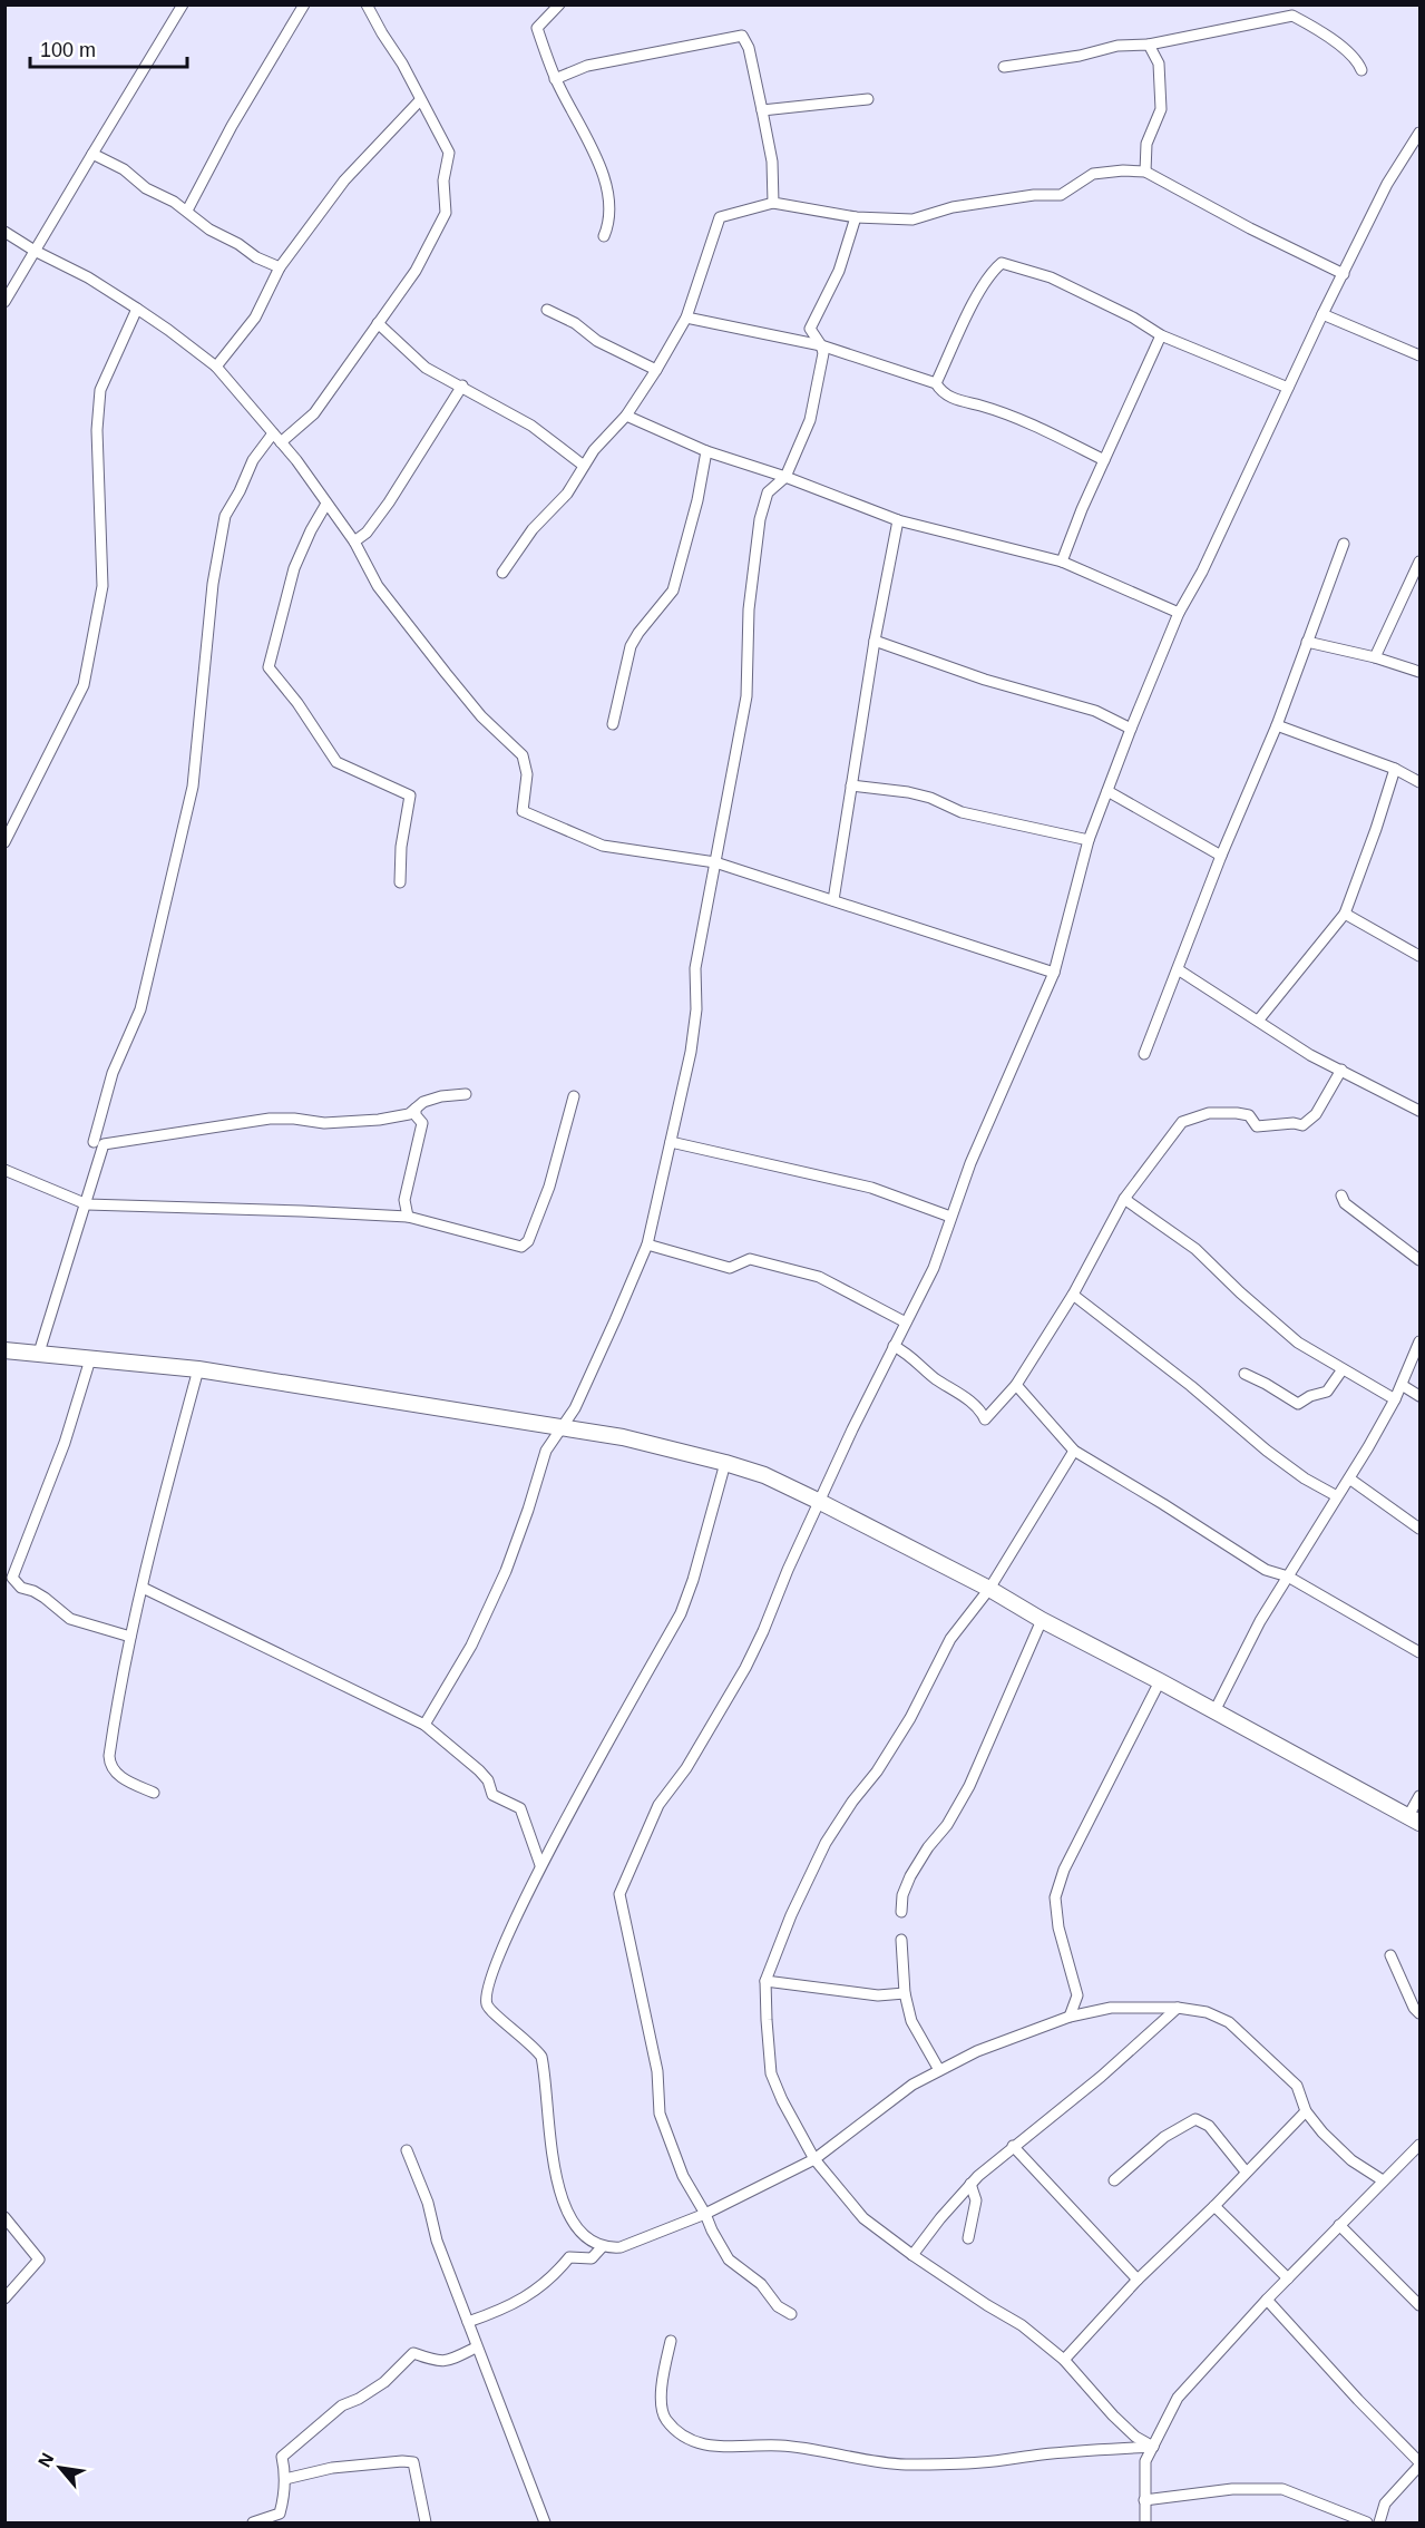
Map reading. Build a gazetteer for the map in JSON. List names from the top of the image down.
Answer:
{
  "scale_bar": "100 m",
  "north": "top left"
}
